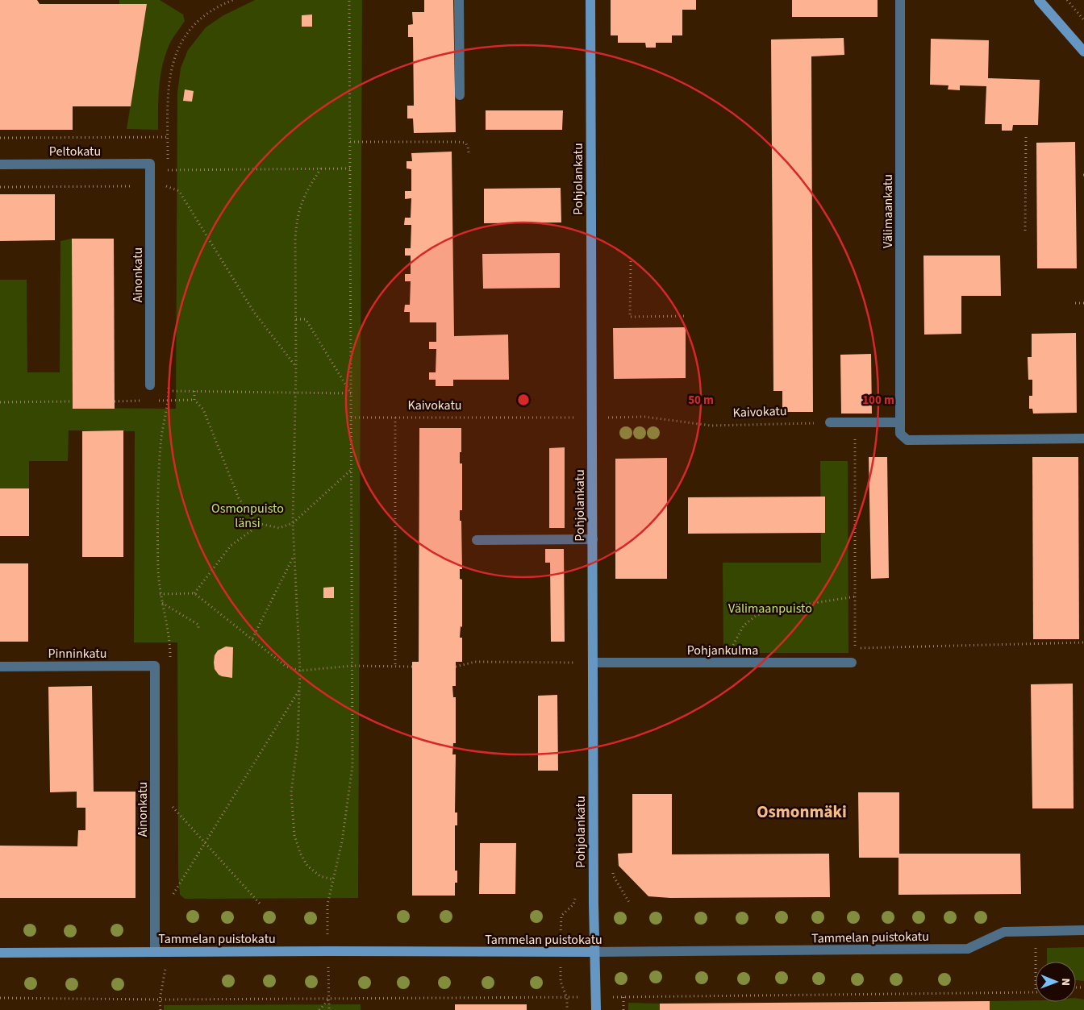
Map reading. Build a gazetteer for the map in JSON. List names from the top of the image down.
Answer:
{
  "streets": {
    "main road": ["Pohjolankatu", "Tammelan puistokatu"],
    "street": [
      "Peltokatu",
      "Välimaankatu",
      "Ainonkatu",
      "Pohjankulma",
      "Pinninkatu"
    ],
    "path": ["Kaivokatu"]
  },
  "crossings": [
    ["Peltokatu", "Ainonkatu"],
    ["Pohjolankatu", "Kaivokatu"],
    ["Pohjolankatu", "Pohjankulma"],
    ["Pohjolankatu", "Tammelan puistokatu"],
    ["Ainonkatu", "Pinninkatu"],
    ["Ainonkatu", "Tammelan puistokatu"]
  ],
  "districts": ["Osmonmäki"],
  "parks": ["Osmonpuisto länsi", "Välimaanpuisto"],
  "north": "right",
  "rings": ["50 m", "100 m"]
}
